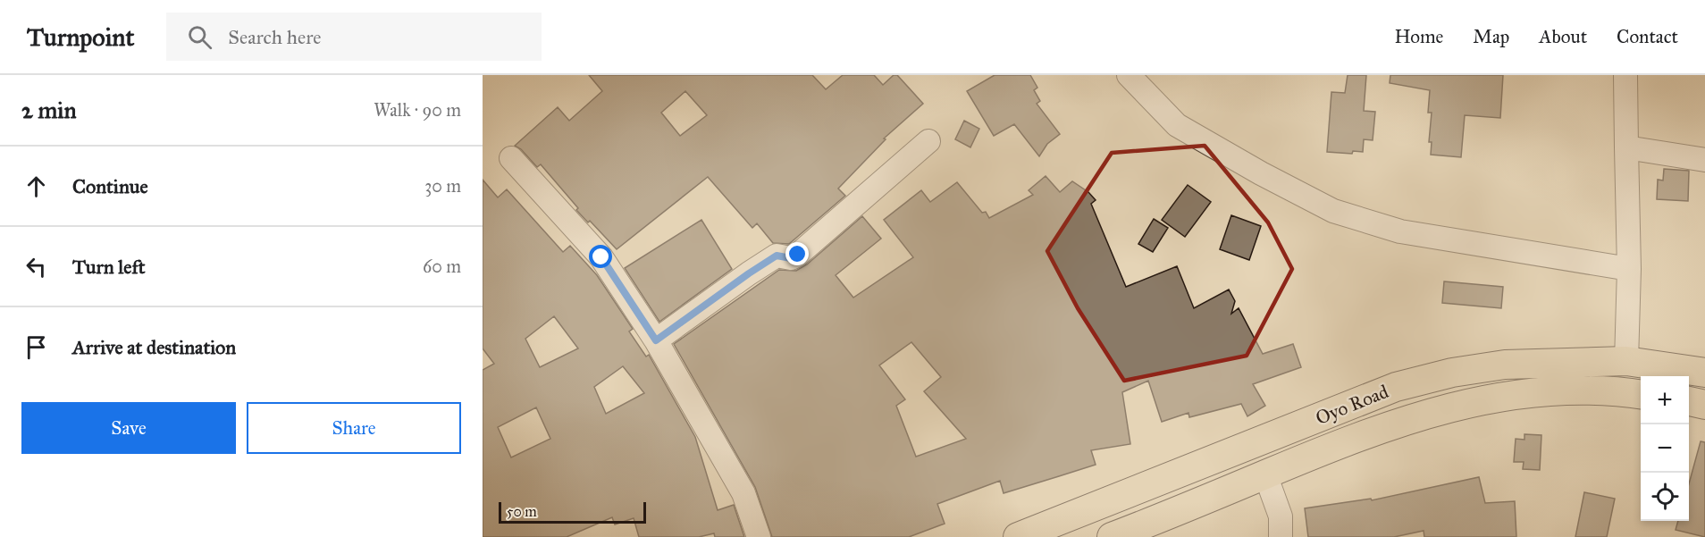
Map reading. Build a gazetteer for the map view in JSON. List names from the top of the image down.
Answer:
{
  "streets": {
    "main road": ["Oyo Road"]
  },
  "scale_bar": "50 m",
  "page": {
    "header": "Turnpoint",
    "search": "Search here",
    "nav": [
      "Home",
      "Map",
      "About",
      "Contact"
    ],
    "heading": ["2 min", "Walk · 90 m"],
    "list": [
      ["Continue", "30 m"],
      ["Turn left", "60 m"],
      "Arrive at destination"
    ],
    "map_buttons": ["+", "−"],
    "buttons": ["Save", "Share"],
    "scale": "50 m"
  }
}
